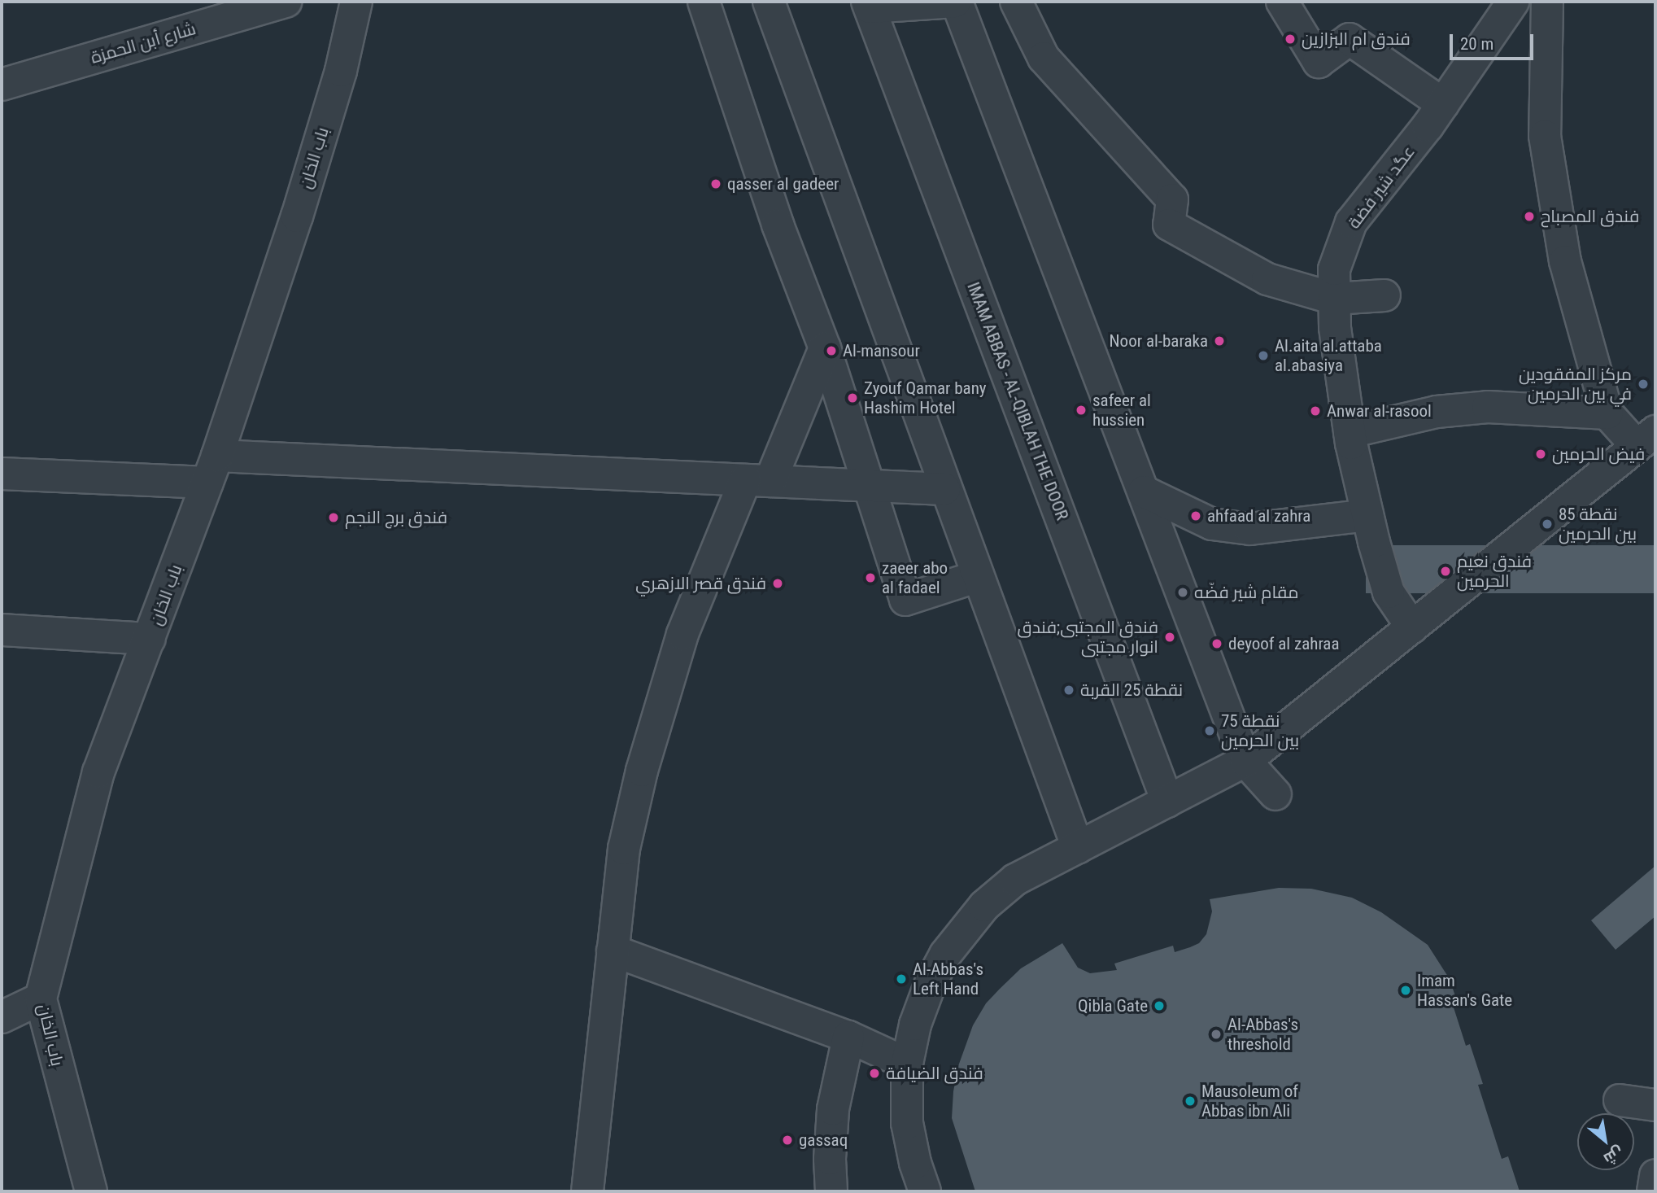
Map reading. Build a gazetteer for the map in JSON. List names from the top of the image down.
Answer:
{
  "streets": {
    "street": [
      "شارع أبن الحمزة",
      "باب الخان",
      "عگد شير فضة",
      "IMAM ABBAS - AL-QIBLAH THE DOOR"
    ]
  },
  "places": [
    "فندق ام البزازين",
    "qasser al gadeer",
    "فندق المصباح",
    "Noor al-baraka",
    "Al-mansour",
    "Al.aita al.attaba al.abasiya",
    "مركز المفقودين في بين الحرمين",
    "Zyouf Qamar bany Hashim Hotel",
    "safeer al hussien",
    "Anwar al-rasool",
    "فيض الحرمين",
    "ahfaad al zahra",
    "فندق برج النجم",
    "نقطة 85 بين الحرمين",
    "فندق نعيم الحرمين",
    "zaeer abo al fadael",
    "فندق قصر الازهري",
    "مقام شير فضّه",
    "فندق المجتبى;فندق انوار مجتبى",
    "deyoof al zahraa",
    "نقطة 25 القربة",
    "نقطة 75 بين الحرمين",
    "Al-Abbas's Left Hand",
    "Imam Hassan's Gate",
    "Qibla Gate",
    "Al-Abbas's threshold",
    "فندق الضيافة",
    "Mausoleum of Abbas ibn Ali",
    "gassaq"
  ],
  "scale_bar": "20 m",
  "north": "bottom right"
}
